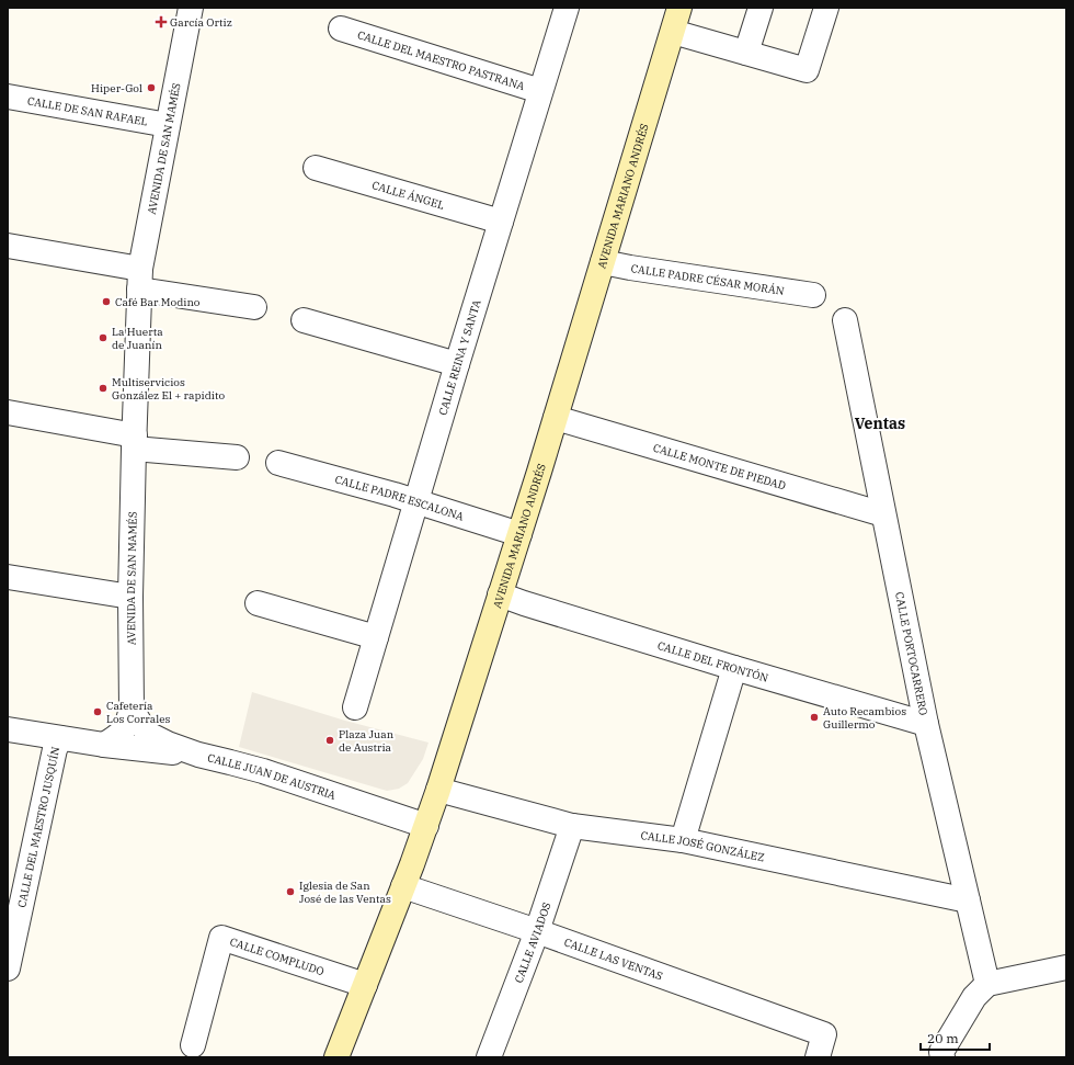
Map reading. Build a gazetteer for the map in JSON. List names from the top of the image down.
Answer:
{
  "streets": {
    "main road": ["AVENIDA MARIANO ANDRÉS"],
    "street": [
      "CALLE DEL MAESTRO PASTRANA",
      "CALLE DE SAN RAFAEL",
      "AVENIDA DE SAN MAMÉS",
      "CALLE ÁNGEL",
      "CALLE PADRE CÉSAR MORÁN",
      "CALLE REINA Y SANTA",
      "CALLE MONTE DE PIEDAD",
      "CALLE PADRE ESCALONA",
      "CALLE PORTOCARRERO",
      "CALLE DEL FRONTÓN",
      "CALLE JUAN DE AUSTRIA",
      "CALLE DEL MAESTRO JUSQUÍN",
      "CALLE JOSÉ GONZÁLEZ",
      "CALLE AVIADOS",
      "CALLE COMPLUDO",
      "CALLE LAS VENTAS"
    ]
  },
  "crossings": [
    ["CALLE DEL MAESTRO PASTRANA", "CALLE REINA Y SANTA"],
    ["CALLE DE SAN RAFAEL", "AVENIDA DE SAN MAMÉS"],
    ["AVENIDA DE SAN MAMÉS", "CALLE JUAN DE AUSTRIA"],
    ["CALLE ÁNGEL", "CALLE REINA Y SANTA"],
    ["AVENIDA MARIANO ANDRÉS", "CALLE PADRE CÉSAR MORÁN"],
    ["AVENIDA MARIANO ANDRÉS", "CALLE MONTE DE PIEDAD"],
    ["AVENIDA MARIANO ANDRÉS", "CALLE PADRE ESCALONA"],
    ["AVENIDA MARIANO ANDRÉS", "CALLE DEL FRONTÓN"],
    ["AVENIDA MARIANO ANDRÉS", "CALLE JUAN DE AUSTRIA"],
    ["AVENIDA MARIANO ANDRÉS", "CALLE JOSÉ GONZÁLEZ"],
    ["AVENIDA MARIANO ANDRÉS", "CALLE COMPLUDO"],
    ["AVENIDA MARIANO ANDRÉS", "CALLE LAS VENTAS"],
    ["CALLE REINA Y SANTA", "CALLE PADRE ESCALONA"],
    ["CALLE MONTE DE PIEDAD", "CALLE PORTOCARRERO"],
    ["CALLE PORTOCARRERO", "CALLE DEL FRONTÓN"],
    ["CALLE PORTOCARRERO", "CALLE JOSÉ GONZÁLEZ"],
    ["CALLE JOSÉ GONZÁLEZ", "CALLE AVIADOS"],
    ["CALLE AVIADOS", "CALLE LAS VENTAS"]
  ],
  "districts": ["Ventas"],
  "places": {
    "health": ["García Ortiz"],
    "other": [
      "Hiper-Gol",
      "Café Bar Modino",
      "La Huerta de Juanín",
      "Multiservicios González El + rapidito",
      "Cafetería Los Corrales",
      "Auto Recambios Guillermo",
      "Plaza Juan de Austria",
      "Iglesia de San José de las Ventas"
    ]
  },
  "scale_bar": "20 m"
}
